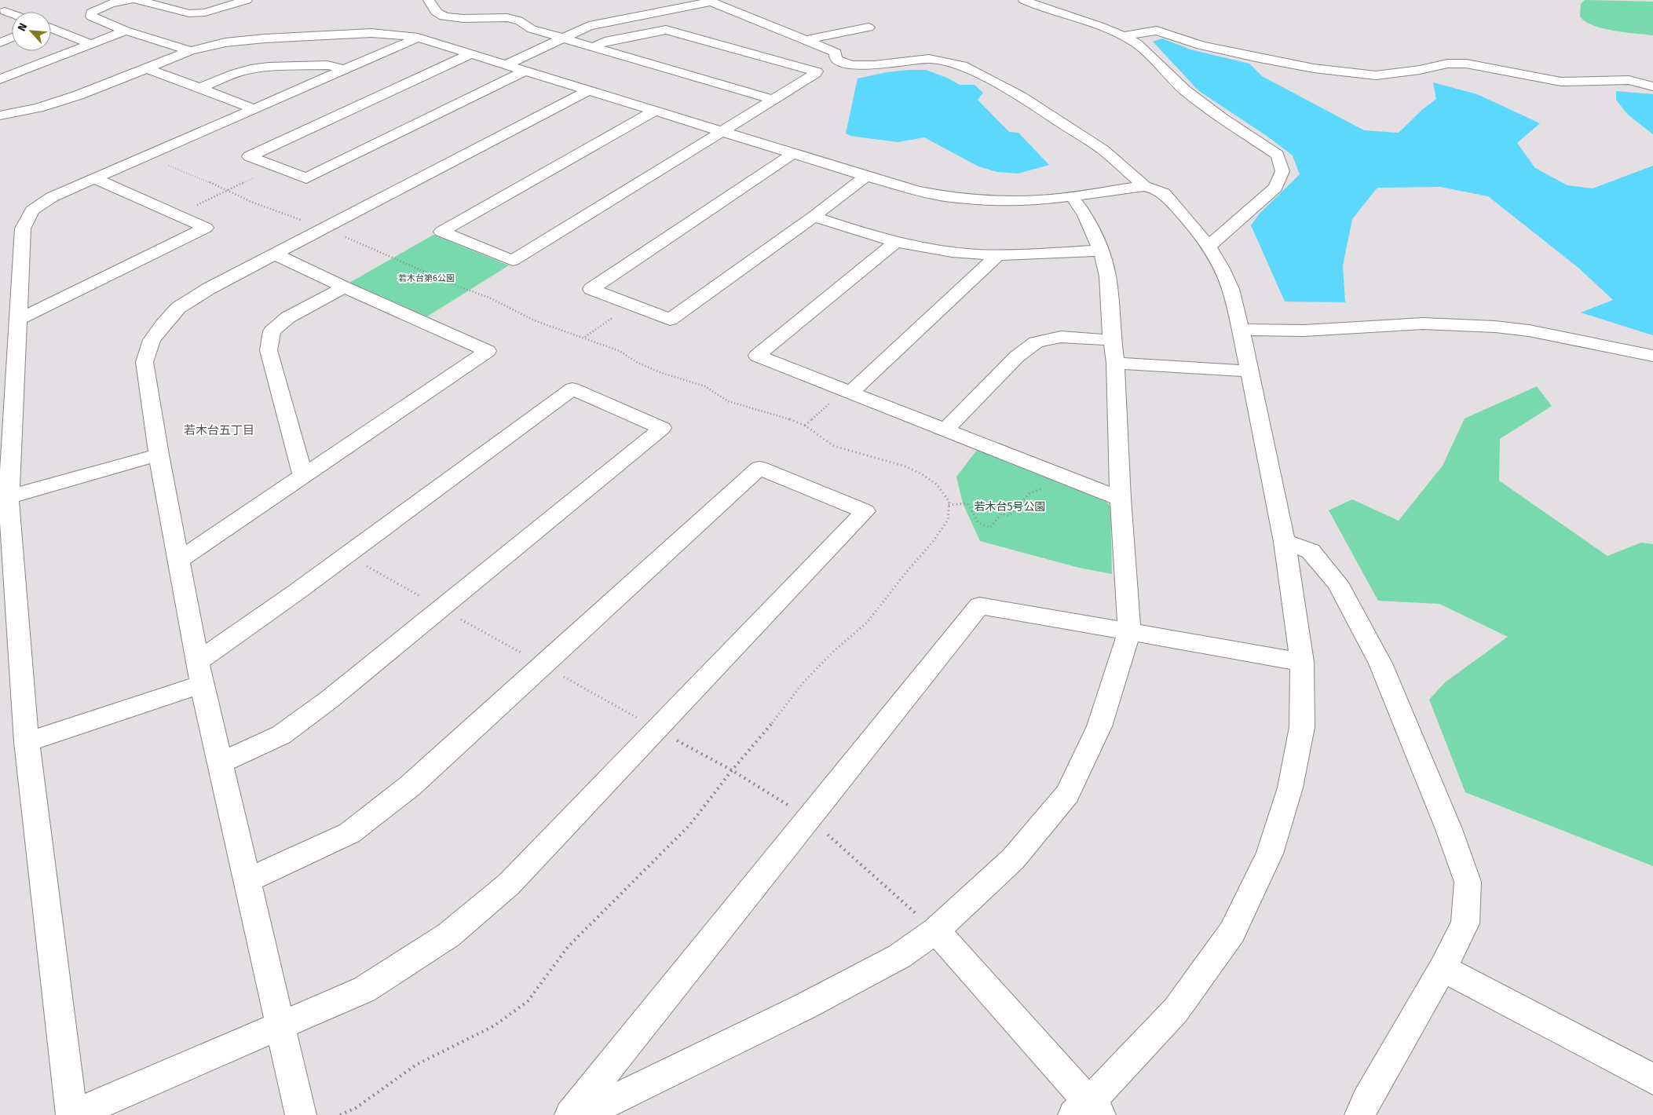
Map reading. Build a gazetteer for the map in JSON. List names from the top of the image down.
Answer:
{
  "districts": ["若木台五丁目"],
  "parks": ["若木台第6公園", "若木台5号公園"],
  "north": "top left"
}
